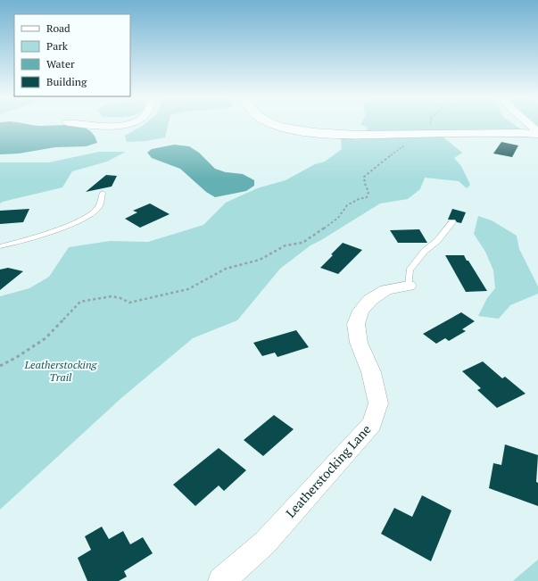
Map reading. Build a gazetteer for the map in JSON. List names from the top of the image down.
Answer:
{
  "streets": {
    "street": ["Leatherstocking Lane"]
  },
  "parks": ["Leatherstocking Trail"],
  "legend": [
    "Road",
    "Park",
    "Water",
    "Building"
  ]
}
